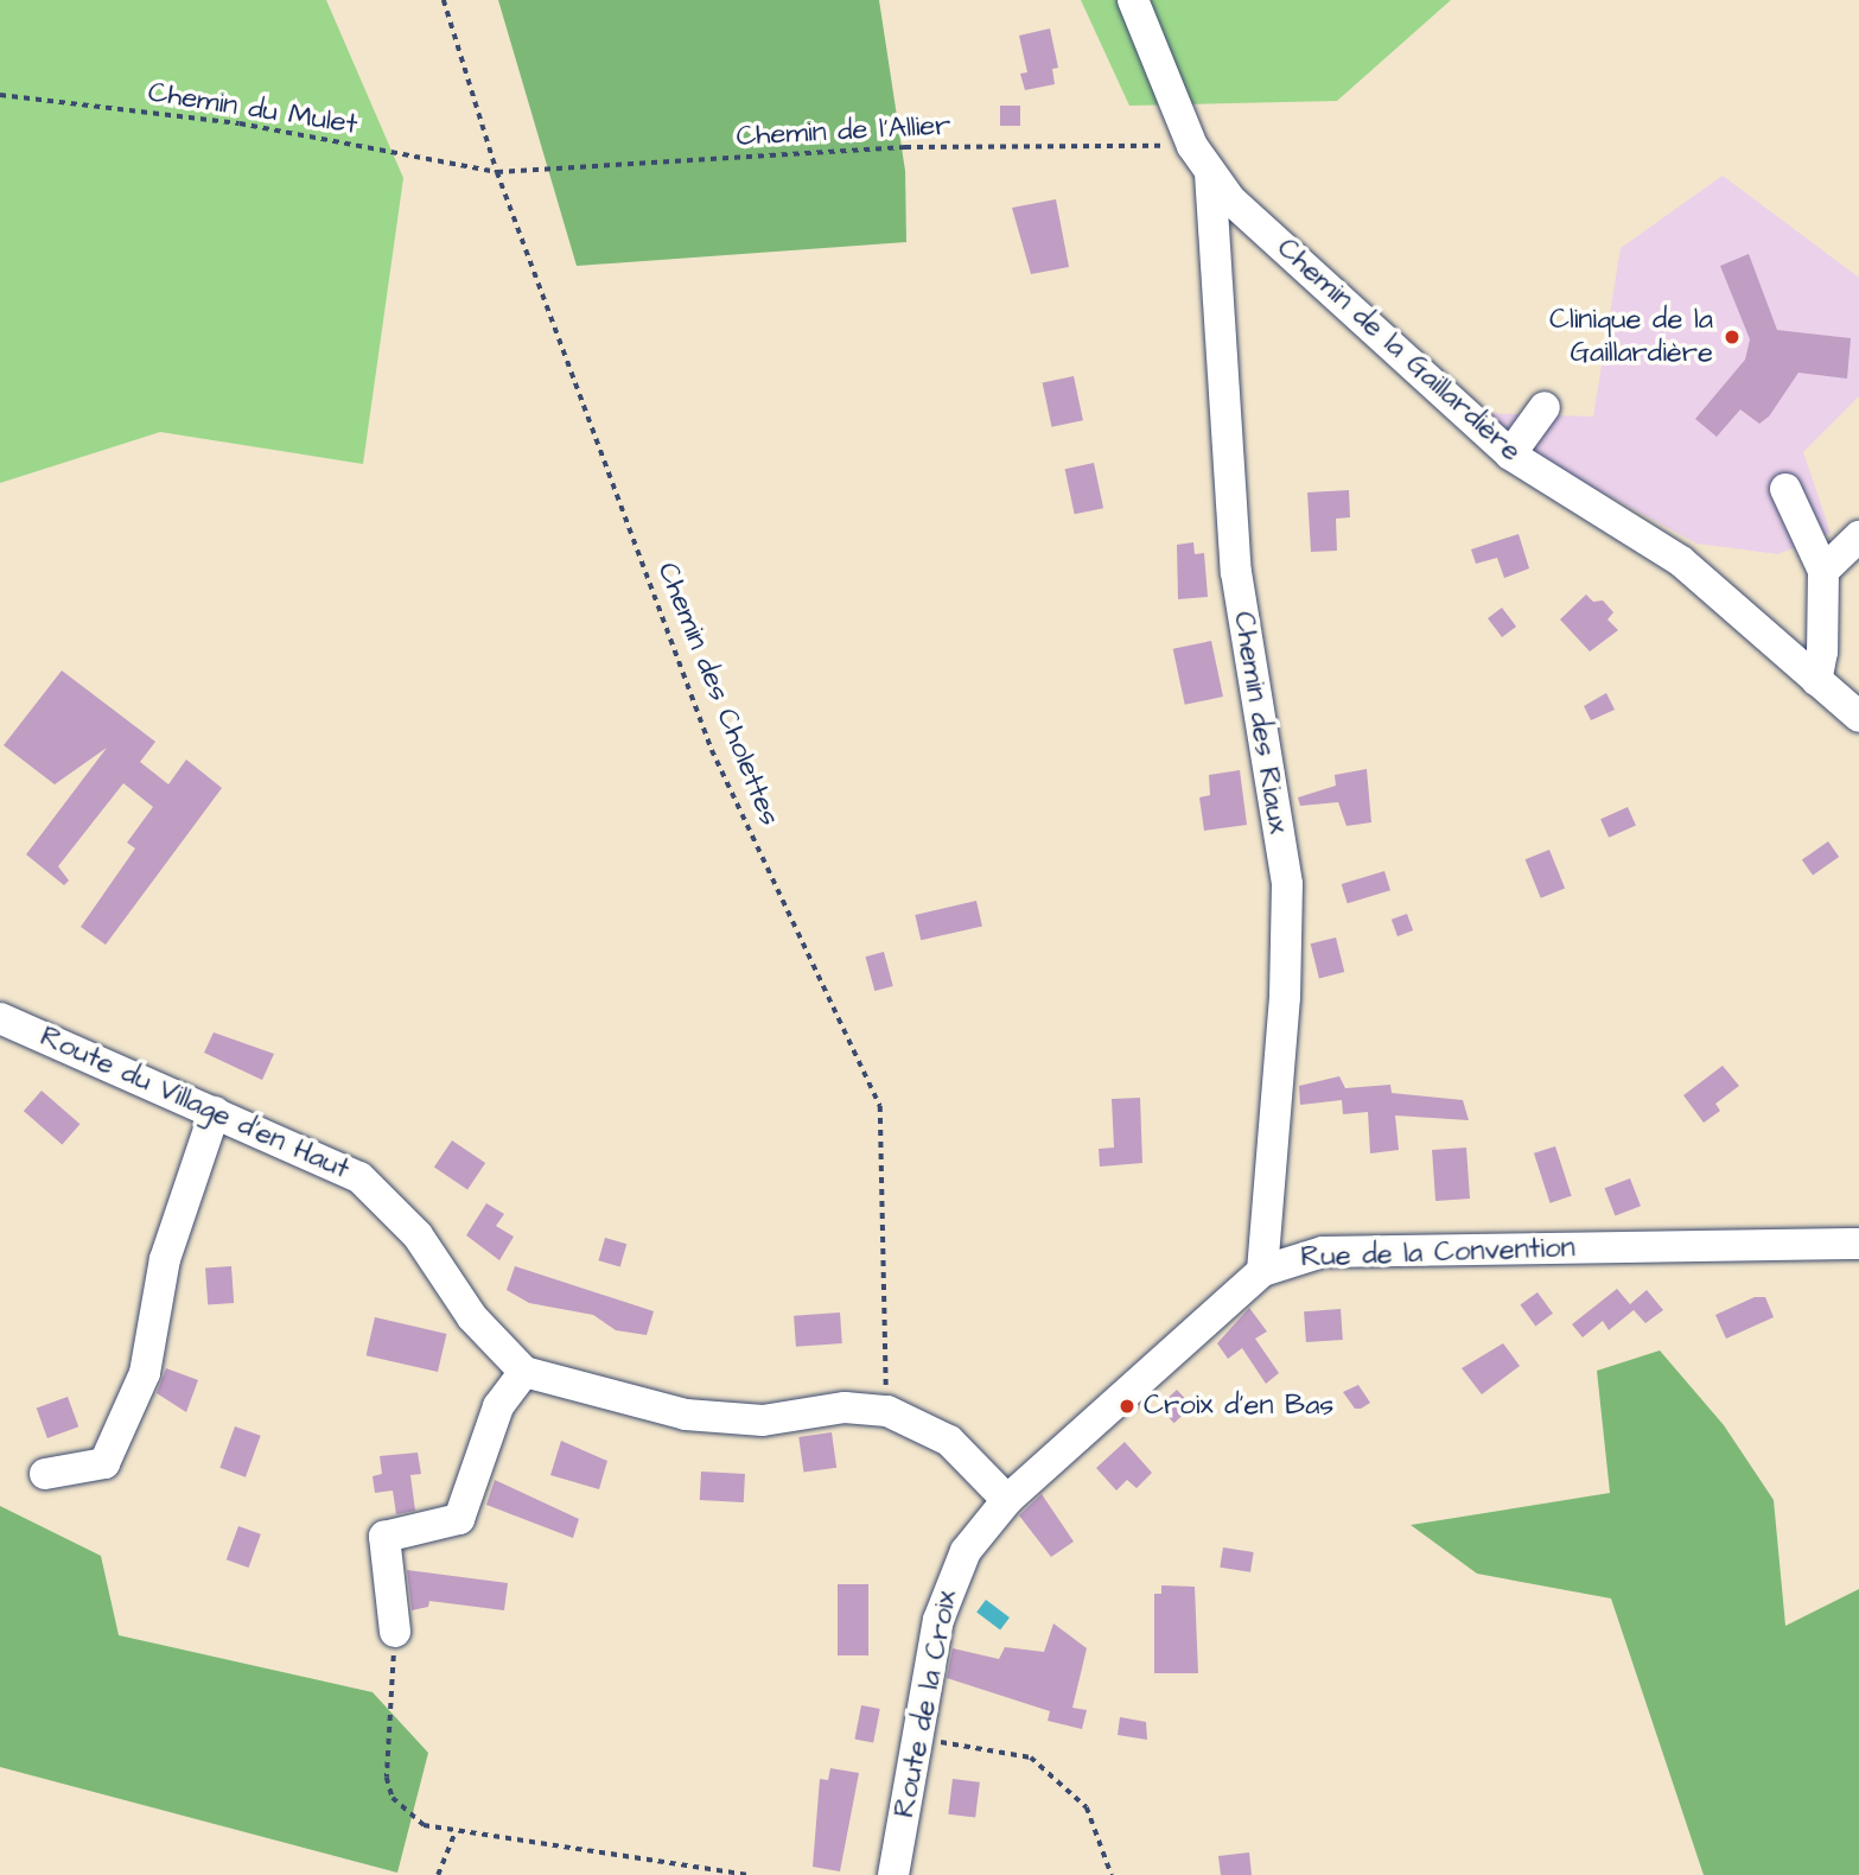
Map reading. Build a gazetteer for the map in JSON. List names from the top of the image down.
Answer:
{
  "streets": {
    "street": [
      "Chemin de la Gaillardière",
      "Chemin des Riaux",
      "Route du Village d'en Haut",
      "Rue de la Convention",
      "Route de la Croix"
    ],
    "path": ["Chemin du Mulet", "Chemin de l'Allier", "Chemin des Cholettes"]
  },
  "crossings": [
    ["Chemin du Mulet", "Chemin de l'Allier"],
    ["Chemin du Mulet", "Chemin des Cholettes"],
    ["Chemin de l'Allier", "Chemin de la Gaillardière"],
    ["Chemin de l'Allier", "Chemin des Cholettes"],
    ["Chemin de la Gaillardière", "Chemin des Riaux"],
    ["Chemin des Riaux", "Rue de la Convention"],
    ["Rue de la Convention", "Route de la Croix"]
  ],
  "places": ["Clinique de la Gaillardière", "Croix d'en Bas"]
}
